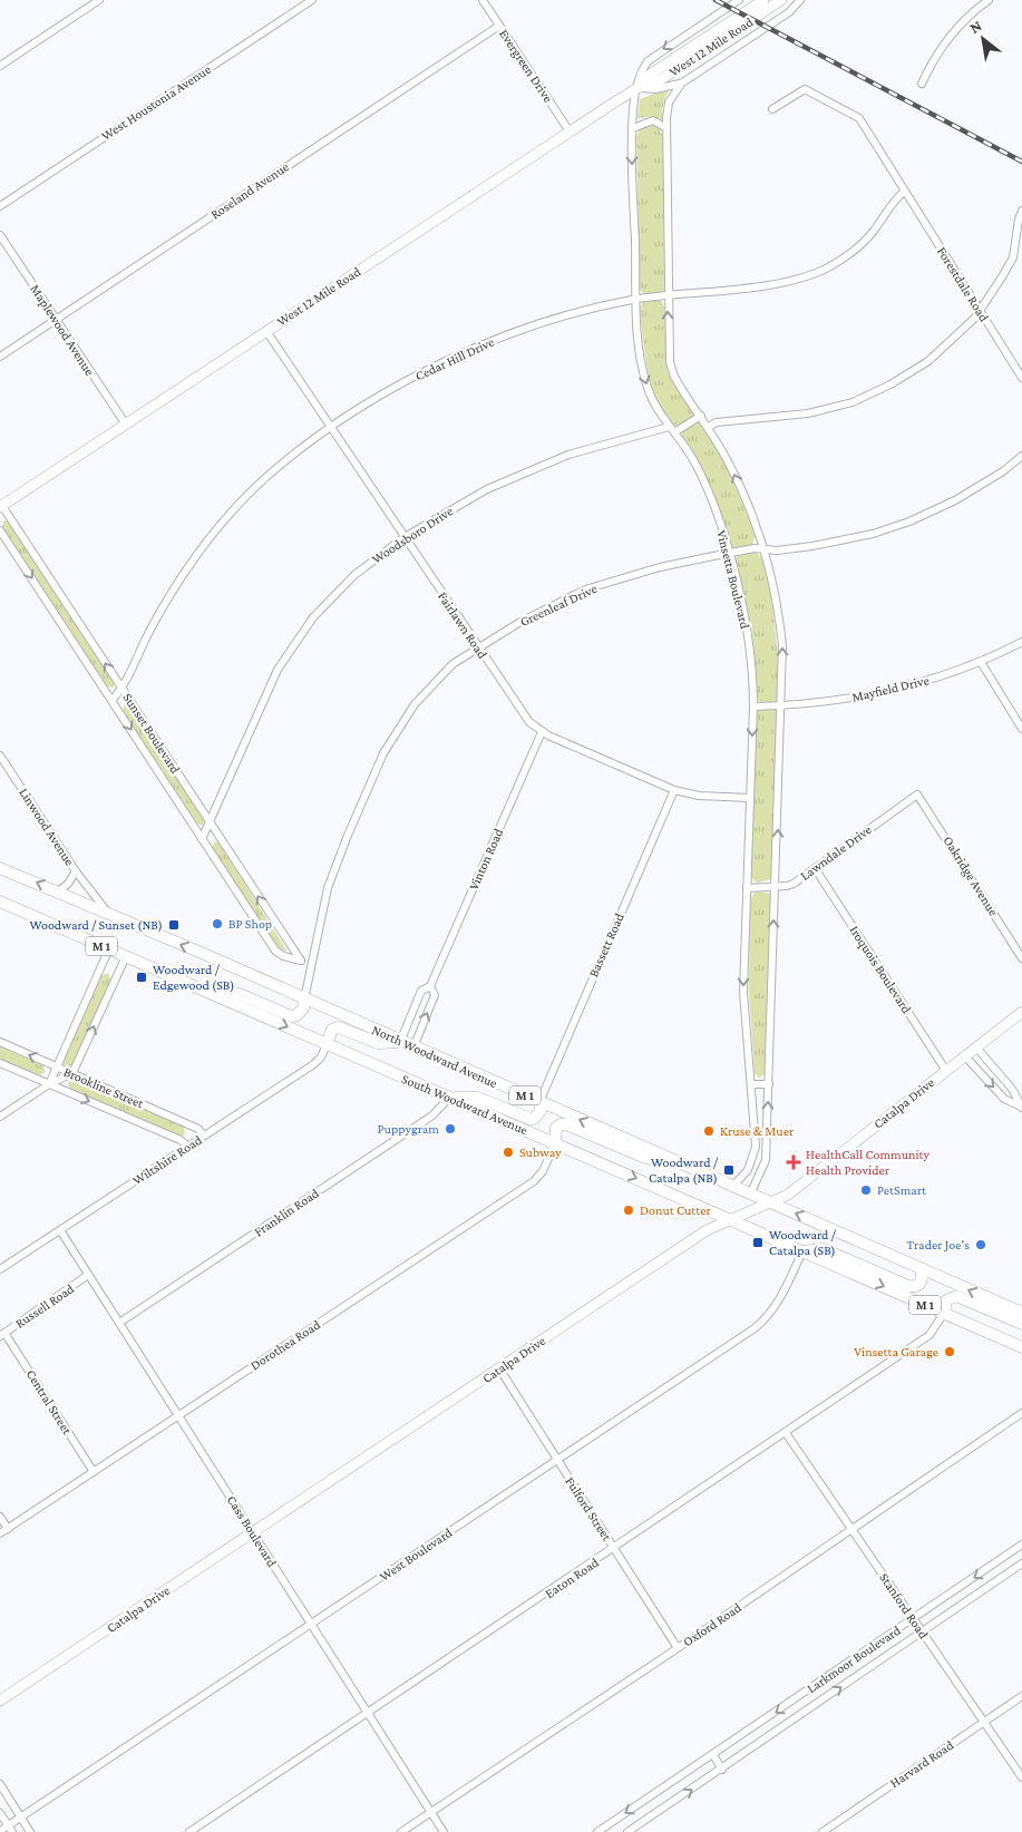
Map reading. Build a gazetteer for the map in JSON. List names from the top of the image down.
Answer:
{
  "streets": {
    "main road": ["M 1", "North Woodward Avenue", "South Woodward Avenue"],
    "street": [
      "West 12 Mile Road",
      "Evergreen Drive",
      "West Houstonia Avenue",
      "Roseland Avenue",
      "Forestdale Road",
      "Maplewood Avenue",
      "Cedar Hill Drive",
      "Woodsboro Drive",
      "Vinsetta Boulevard",
      "Greenleaf Drive",
      "Fairlawn Road",
      "Mayfield Drive",
      "Sunset Boulevard",
      "Linwood Avenue",
      "Lawndale Drive",
      "Vinton Road",
      "Oakridge Avenue",
      "Bassett Road",
      "Iroquois Boulevard",
      "Brookline Street",
      "Catalpa Drive",
      "Wiltshire Road",
      "Franklin Road",
      "Russell Road",
      "Dorothea Road",
      "Central Street",
      "Fulford Street",
      "Cass Boulevard",
      "West Boulevard",
      "Eaton Road",
      "Stanford Road",
      "Oxford Road",
      "Larkmoor Boulevard",
      "Harvard Road"
    ]
  },
  "crossings": [
    ["West 12 Mile Road", "Evergreen Drive"],
    ["West 12 Mile Road", "Maplewood Avenue"],
    ["West 12 Mile Road", "Vinsetta Boulevard"],
    ["West 12 Mile Road", "Fairlawn Road"],
    ["West 12 Mile Road", "Sunset Boulevard"],
    ["Evergreen Drive", "Roseland Avenue"],
    ["Roseland Avenue", "Maplewood Avenue"],
    ["Forestdale Road", "Cedar Hill Drive"],
    ["Cedar Hill Drive", "Vinsetta Boulevard"],
    ["Cedar Hill Drive", "Fairlawn Road"],
    ["Cedar Hill Drive", "Sunset Boulevard"],
    ["Woodsboro Drive", "Vinsetta Boulevard"],
    ["Woodsboro Drive", "Fairlawn Road"],
    ["Woodsboro Drive", "Sunset Boulevard"],
    ["Vinsetta Boulevard", "Greenleaf Drive"],
    ["Vinsetta Boulevard", "Fairlawn Road"],
    ["Vinsetta Boulevard", "Mayfield Drive"],
    ["Vinsetta Boulevard", "Lawndale Drive"],
    ["Vinsetta Boulevard", "North Woodward Avenue"],
    ["Greenleaf Drive", "Fairlawn Road"],
    ["Greenleaf Drive", "Sunset Boulevard"],
    ["Greenleaf Drive", "North Woodward Avenue"],
    ["Fairlawn Road", "Vinton Road"],
    ["Fairlawn Road", "Bassett Road"],
    ["Linwood Avenue", "North Woodward Avenue"],
    ["Lawndale Drive", "Oakridge Avenue"],
    ["Lawndale Drive", "Iroquois Boulevard"],
    ["Vinton Road", "North Woodward Avenue"],
    ["Bassett Road", "North Woodward Avenue"],
    ["Iroquois Boulevard", "Catalpa Drive"],
    ["North Woodward Avenue", "Catalpa Drive"],
    ["Brookline Street", "Wiltshire Road"],
    ["Catalpa Drive", "South Woodward Avenue"],
    ["Catalpa Drive", "Fulford Street"],
    ["Catalpa Drive", "Cass Boulevard"],
    ["South Woodward Avenue", "Wiltshire Road"],
    ["South Woodward Avenue", "Franklin Road"],
    ["South Woodward Avenue", "Dorothea Road"],
    ["South Woodward Avenue", "West Boulevard"],
    ["South Woodward Avenue", "Eaton Road"],
    ["Wiltshire Road", "Cass Boulevard"],
    ["Franklin Road", "Cass Boulevard"],
    ["Russell Road", "Central Street"],
    ["Russell Road", "Cass Boulevard"],
    ["Dorothea Road", "Central Street"],
    ["Dorothea Road", "Cass Boulevard"],
    ["Fulford Street", "West Boulevard"],
    ["Fulford Street", "Eaton Road"],
    ["Fulford Street", "Oxford Road"],
    ["Cass Boulevard", "West Boulevard"],
    ["Cass Boulevard", "Eaton Road"],
    ["Cass Boulevard", "Oxford Road"],
    ["Eaton Road", "Stanford Road"],
    ["Stanford Road", "Oxford Road"],
    ["Stanford Road", "Larkmoor Boulevard"],
    ["Stanford Road", "Harvard Road"]
  ],
  "one_way": ["North Woodward Avenue", "South Woodward Avenue"],
  "places": {
    "other": [
      "BP Shop",
      "Puppygram",
      "Kruse & Muer",
      "Subway",
      "PetSmart",
      "Donut Cutter",
      "Trader Joe's",
      "Vinsetta Garage"
    ],
    "transit": [
      "Woodward / Sunset (NB)",
      "Woodward / Edgewood (SB)",
      "Woodward / Catalpa (NB)",
      "Woodward / Catalpa (SB)"
    ],
    "health": ["HealthCall Community Health Provider"]
  },
  "north": "top left"
}
